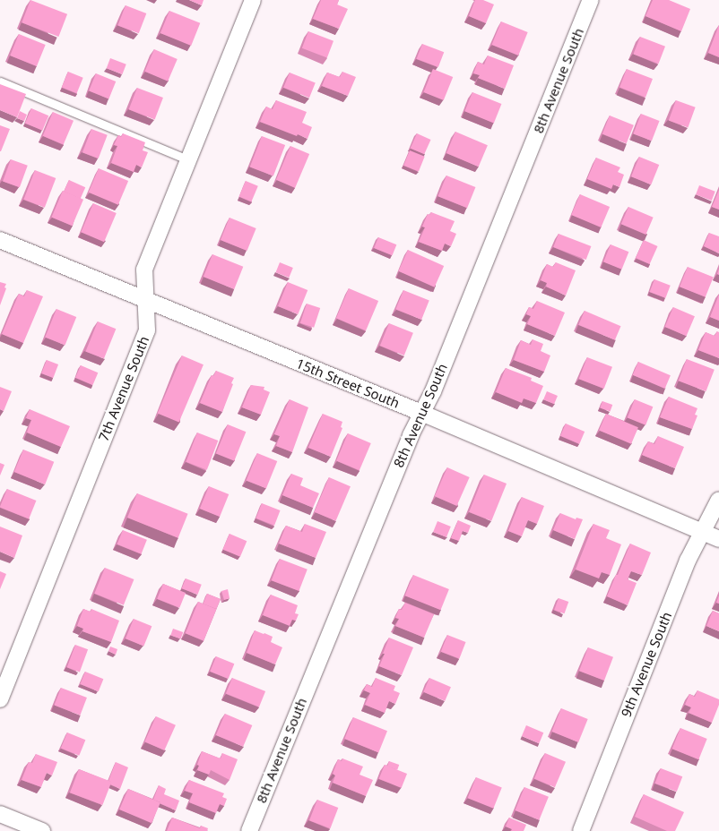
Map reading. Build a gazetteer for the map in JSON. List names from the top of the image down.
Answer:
{
  "streets": {
    "street": [
      "8th Avenue South",
      "15th Street South",
      "7th Avenue South",
      "9th Avenue South"
    ]
  },
  "crossings": [
    ["8th Avenue South", "15th Street South"],
    ["15th Street South", "7th Avenue South"],
    ["15th Street South", "9th Avenue South"]
  ]
}
